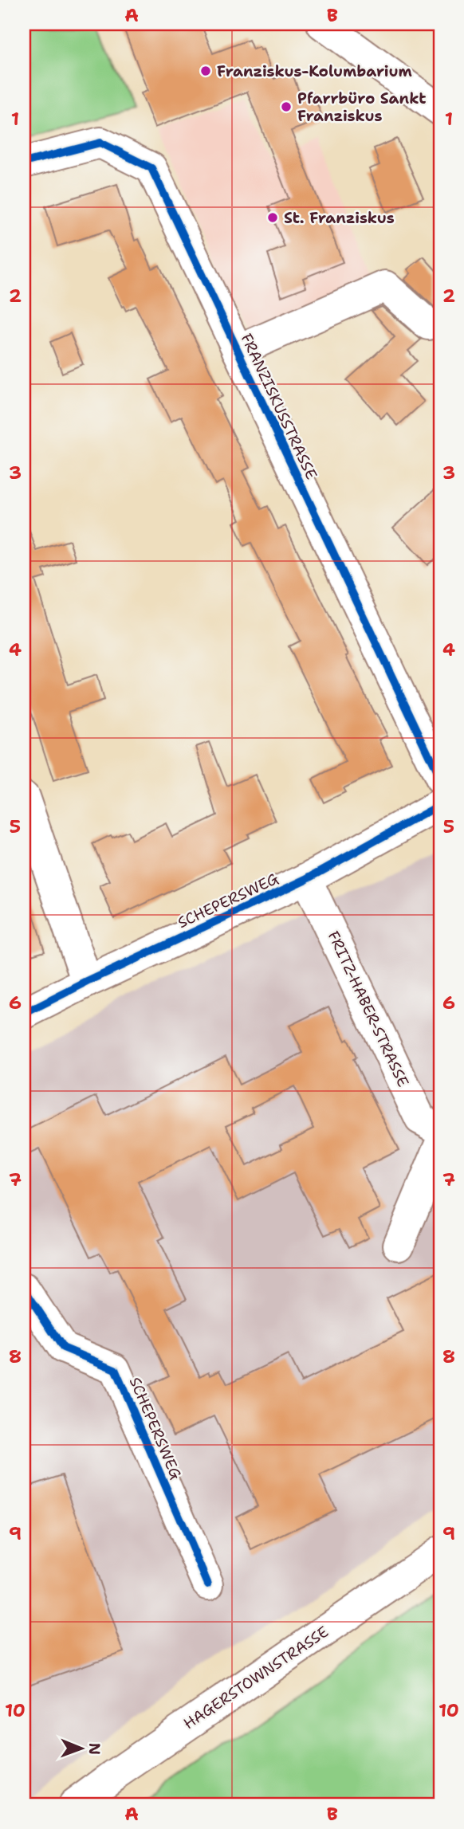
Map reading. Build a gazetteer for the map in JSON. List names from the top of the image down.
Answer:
{
  "streets": {
    "street": [
      "FRANZISKUSSTRASSE",
      "SCHEPERSWEG",
      "FRITZ-HABER-STRASSE",
      "HAGERSTOWNSTRASSE"
    ]
  },
  "crossings": [
    ["SCHEPERSWEG", "FRITZ-HABER-STRASSE"]
  ],
  "places": ["Franziskus-Kolumbarium", "Pfarrbüro Sankt Franziskus", "St. Franziskus"],
  "north": "right",
  "grid": {
    "columns": ["A", "B"],
    "rows": [
      "1",
      "2",
      "3",
      "4",
      "5",
      "6",
      "7",
      "8",
      "9",
      "10"
    ]
  }
}
